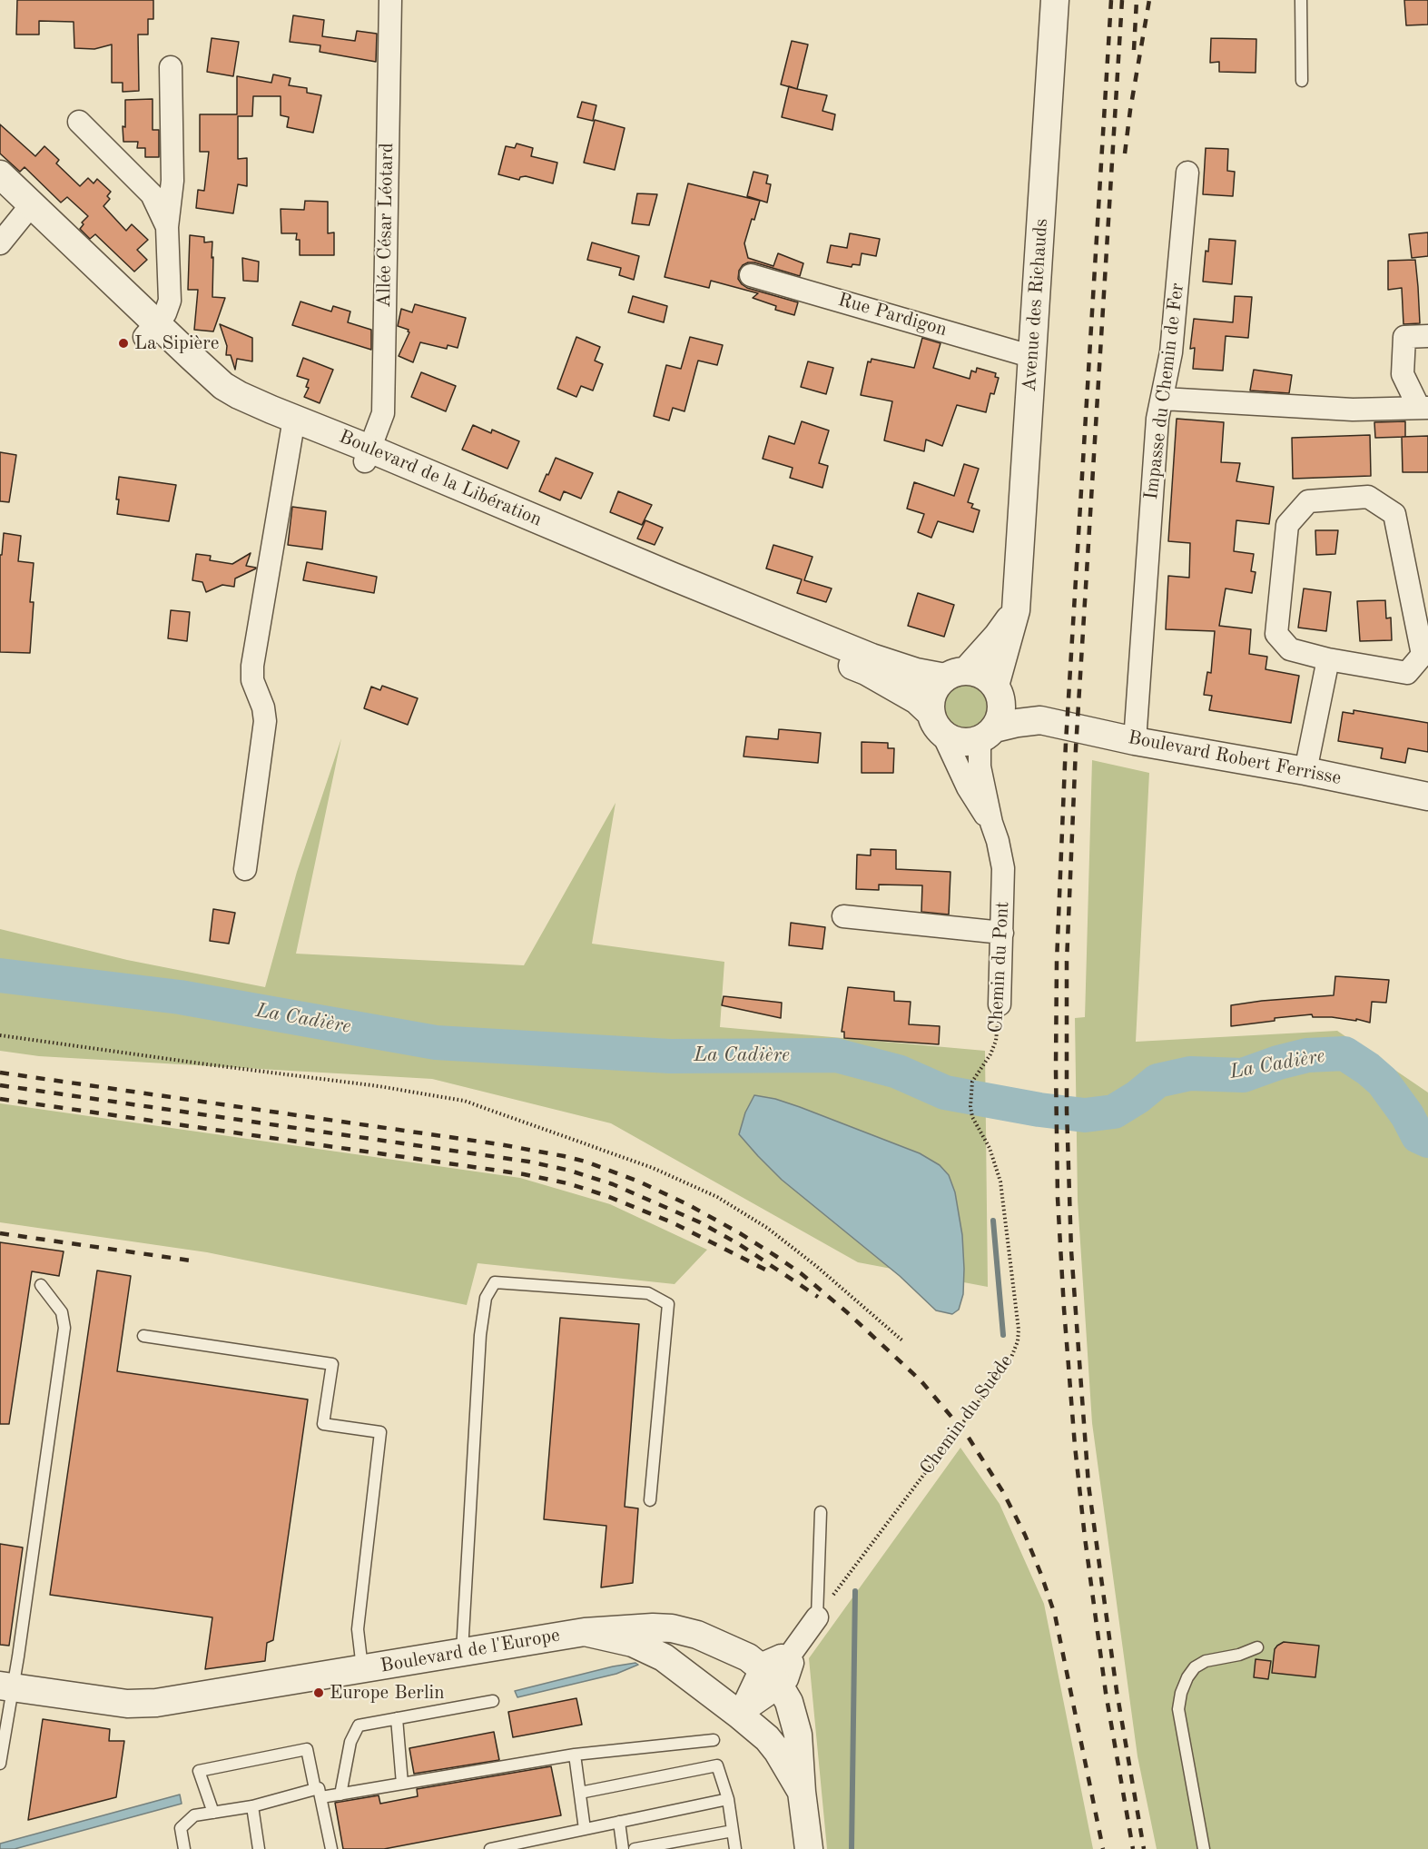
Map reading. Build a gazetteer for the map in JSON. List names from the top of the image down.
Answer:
{
  "streets": {
    "street": [
      "Allée César Léotard",
      "Avenue des Richauds",
      "Rue Pardigon",
      "Impasse du Chemin de Fer",
      "Boulevard de la Libération",
      "Boulevard Robert Ferrisse",
      "Chemin du Pont",
      "Boulevard de l'Europe"
    ],
    "path": ["Chemin du Suède"]
  },
  "crossings": [
    ["Allée César Léotard", "Boulevard de la Libération"],
    ["Avenue des Richauds", "Rue Pardigon"],
    ["Avenue des Richauds", "Boulevard de la Libération"],
    ["Avenue des Richauds", "Boulevard Robert Ferrisse"],
    ["Avenue des Richauds", "Chemin du Pont"],
    ["Impasse du Chemin de Fer", "Boulevard Robert Ferrisse"],
    ["Boulevard de la Libération", "Boulevard Robert Ferrisse"],
    ["Boulevard de la Libération", "Chemin du Pont"],
    ["Boulevard Robert Ferrisse", "Chemin du Pont"],
    ["Chemin du Pont", "Chemin du Suède"]
  ],
  "water": ["La Cadière"],
  "places": ["La Sipière", "Europe Berlin"]
}
